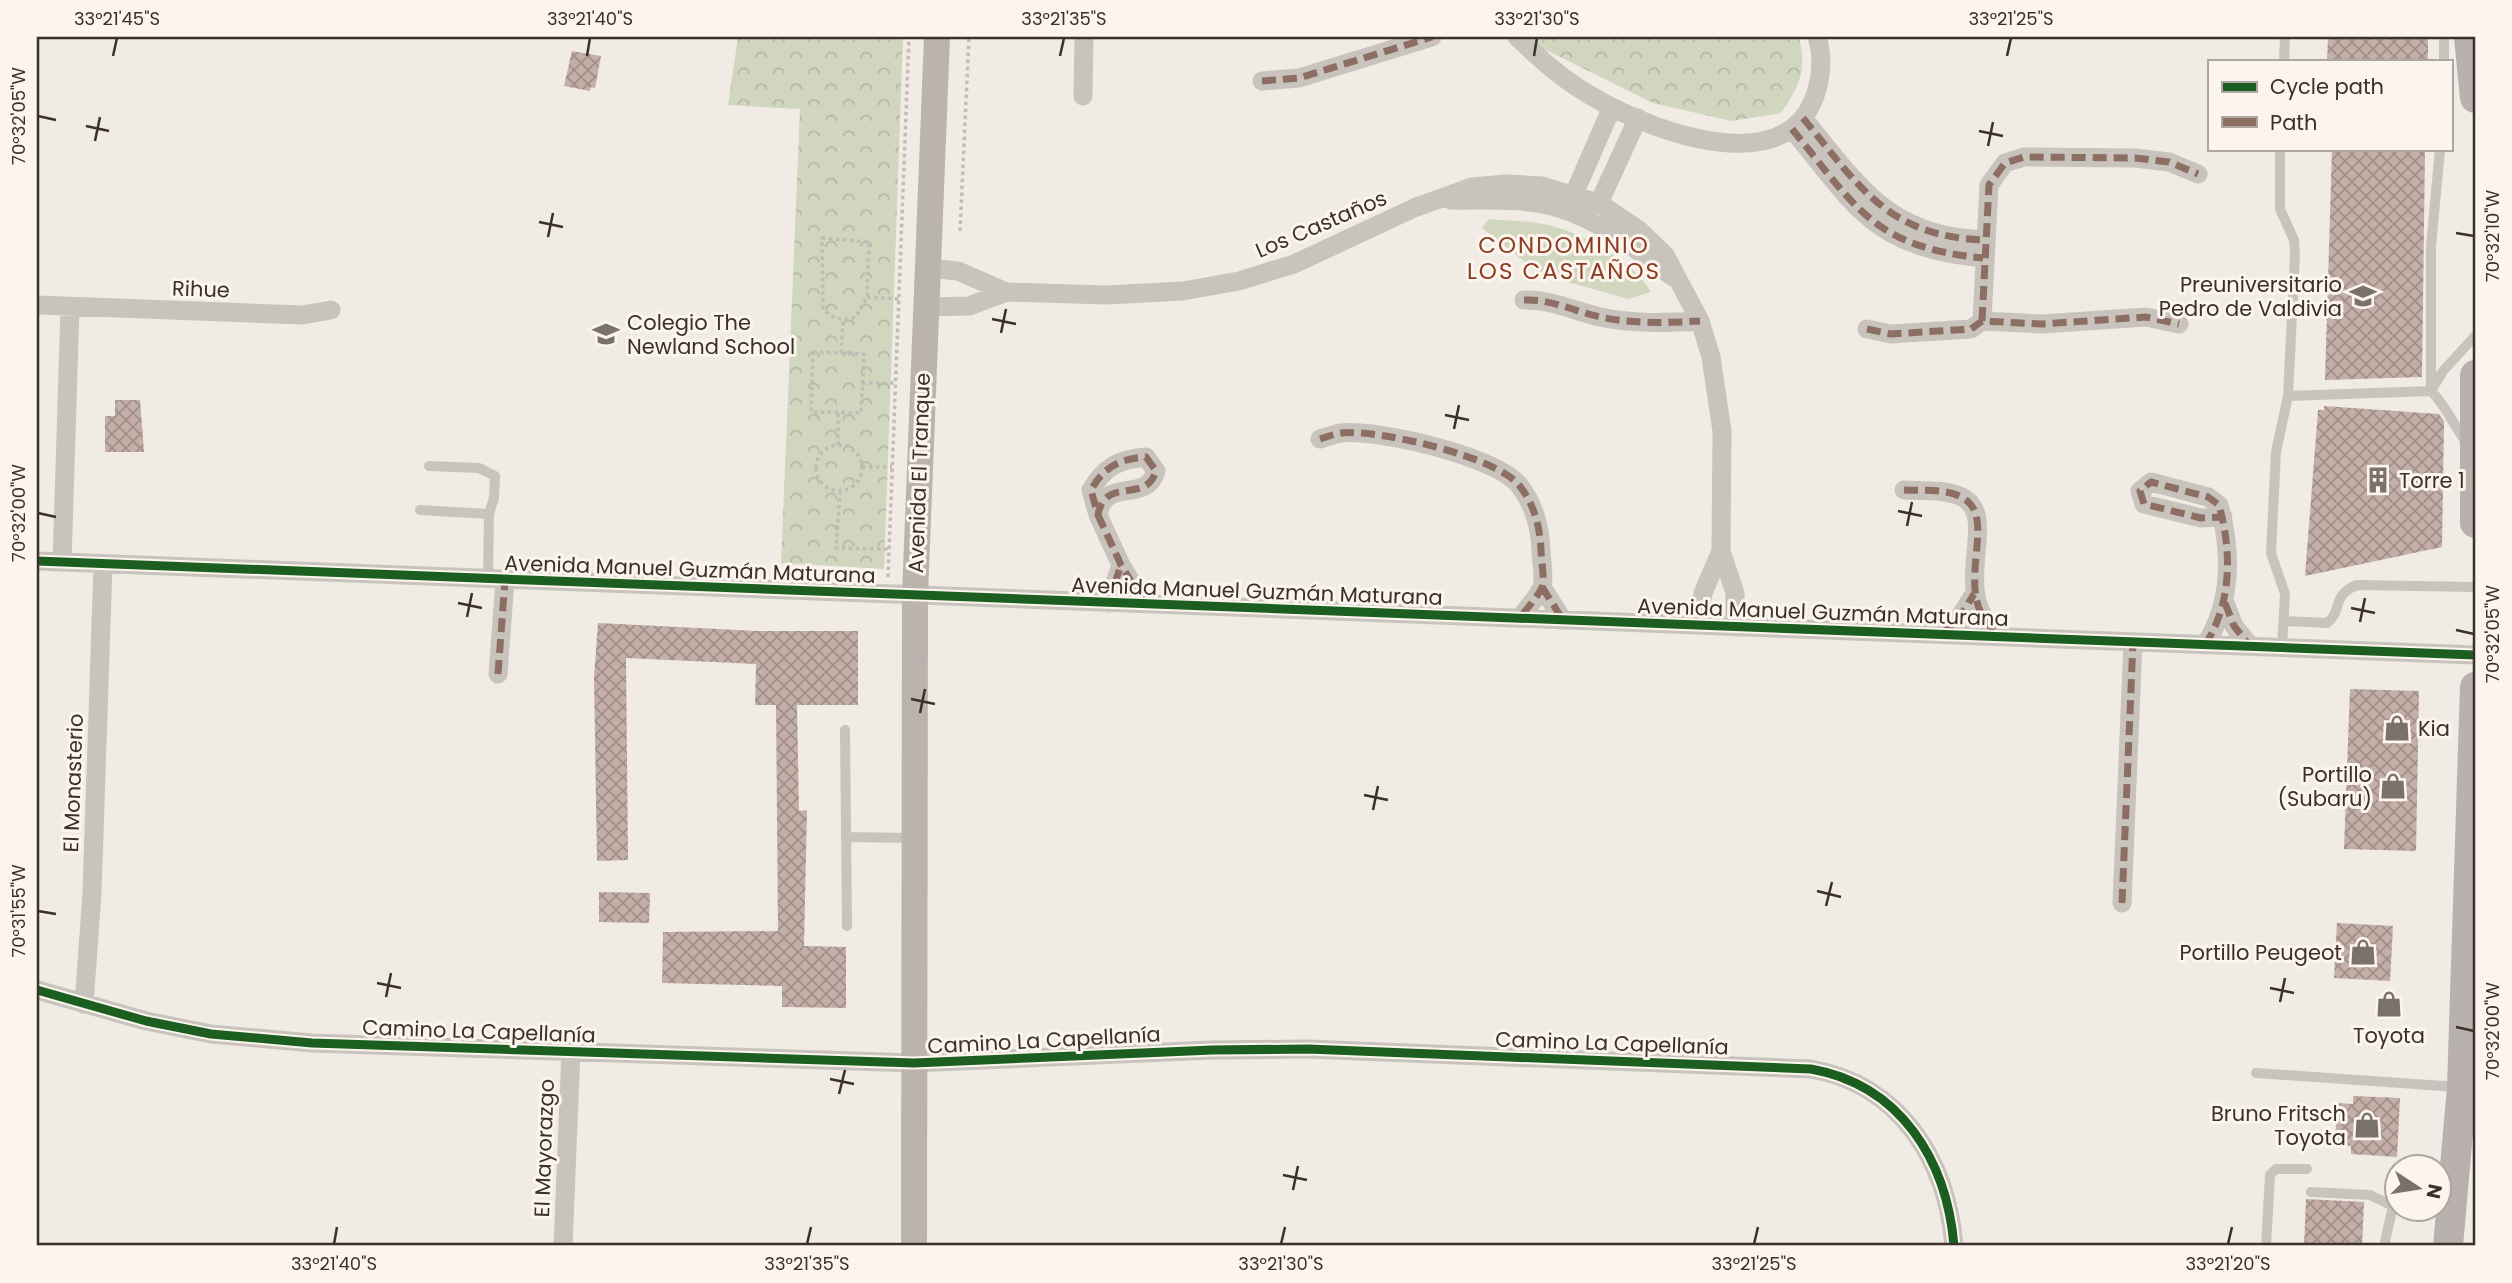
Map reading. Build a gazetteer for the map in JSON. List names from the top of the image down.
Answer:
{
  "streets": {
    "main road": ["Avenida El Tranque"],
    "street": [
      "Los Castaños",
      "Rihue",
      "Avenida Manuel Guzmán Maturana",
      "El Monasterio",
      "Camino La Capellanía",
      "El Mayorazgo"
    ]
  },
  "crossings": [
    ["Los Castaños", "Avenida El Tranque"],
    ["Los Castaños", "Avenida Manuel Guzmán Maturana"],
    ["Avenida El Tranque", "Avenida Manuel Guzmán Maturana"],
    ["Avenida El Tranque", "Camino La Capellanía"],
    ["Avenida Manuel Guzmán Maturana", "El Monasterio"],
    ["El Monasterio", "Camino La Capellanía"],
    ["Camino La Capellanía", "El Mayorazgo"]
  ],
  "districts": ["CONDOMINIO LOS CASTAÑOS"],
  "places": {
    "school or university": ["Preuniversitario Pedro de Valdivia", "Colegio The Newland School"],
    "building": ["Torre 1"],
    "shop": [
      "Kia",
      "Portillo (Subaru)",
      "Portillo Peugeot",
      "Toyota",
      "Bruno Fritsch Toyota"
    ]
  },
  "legend": ["Cycle path", "Path"],
  "north": "right",
  "coordinates": [
    "33°21'45\"S",
    "33°21'40\"S",
    "33°21'35\"S",
    "33°21'30\"S",
    "33°21'25\"S",
    "70°32'05\"W",
    "70°32'10\"W",
    "70°32'00\"W",
    "70°31'55\"W",
    "33°21'20\"S"
  ]
}
